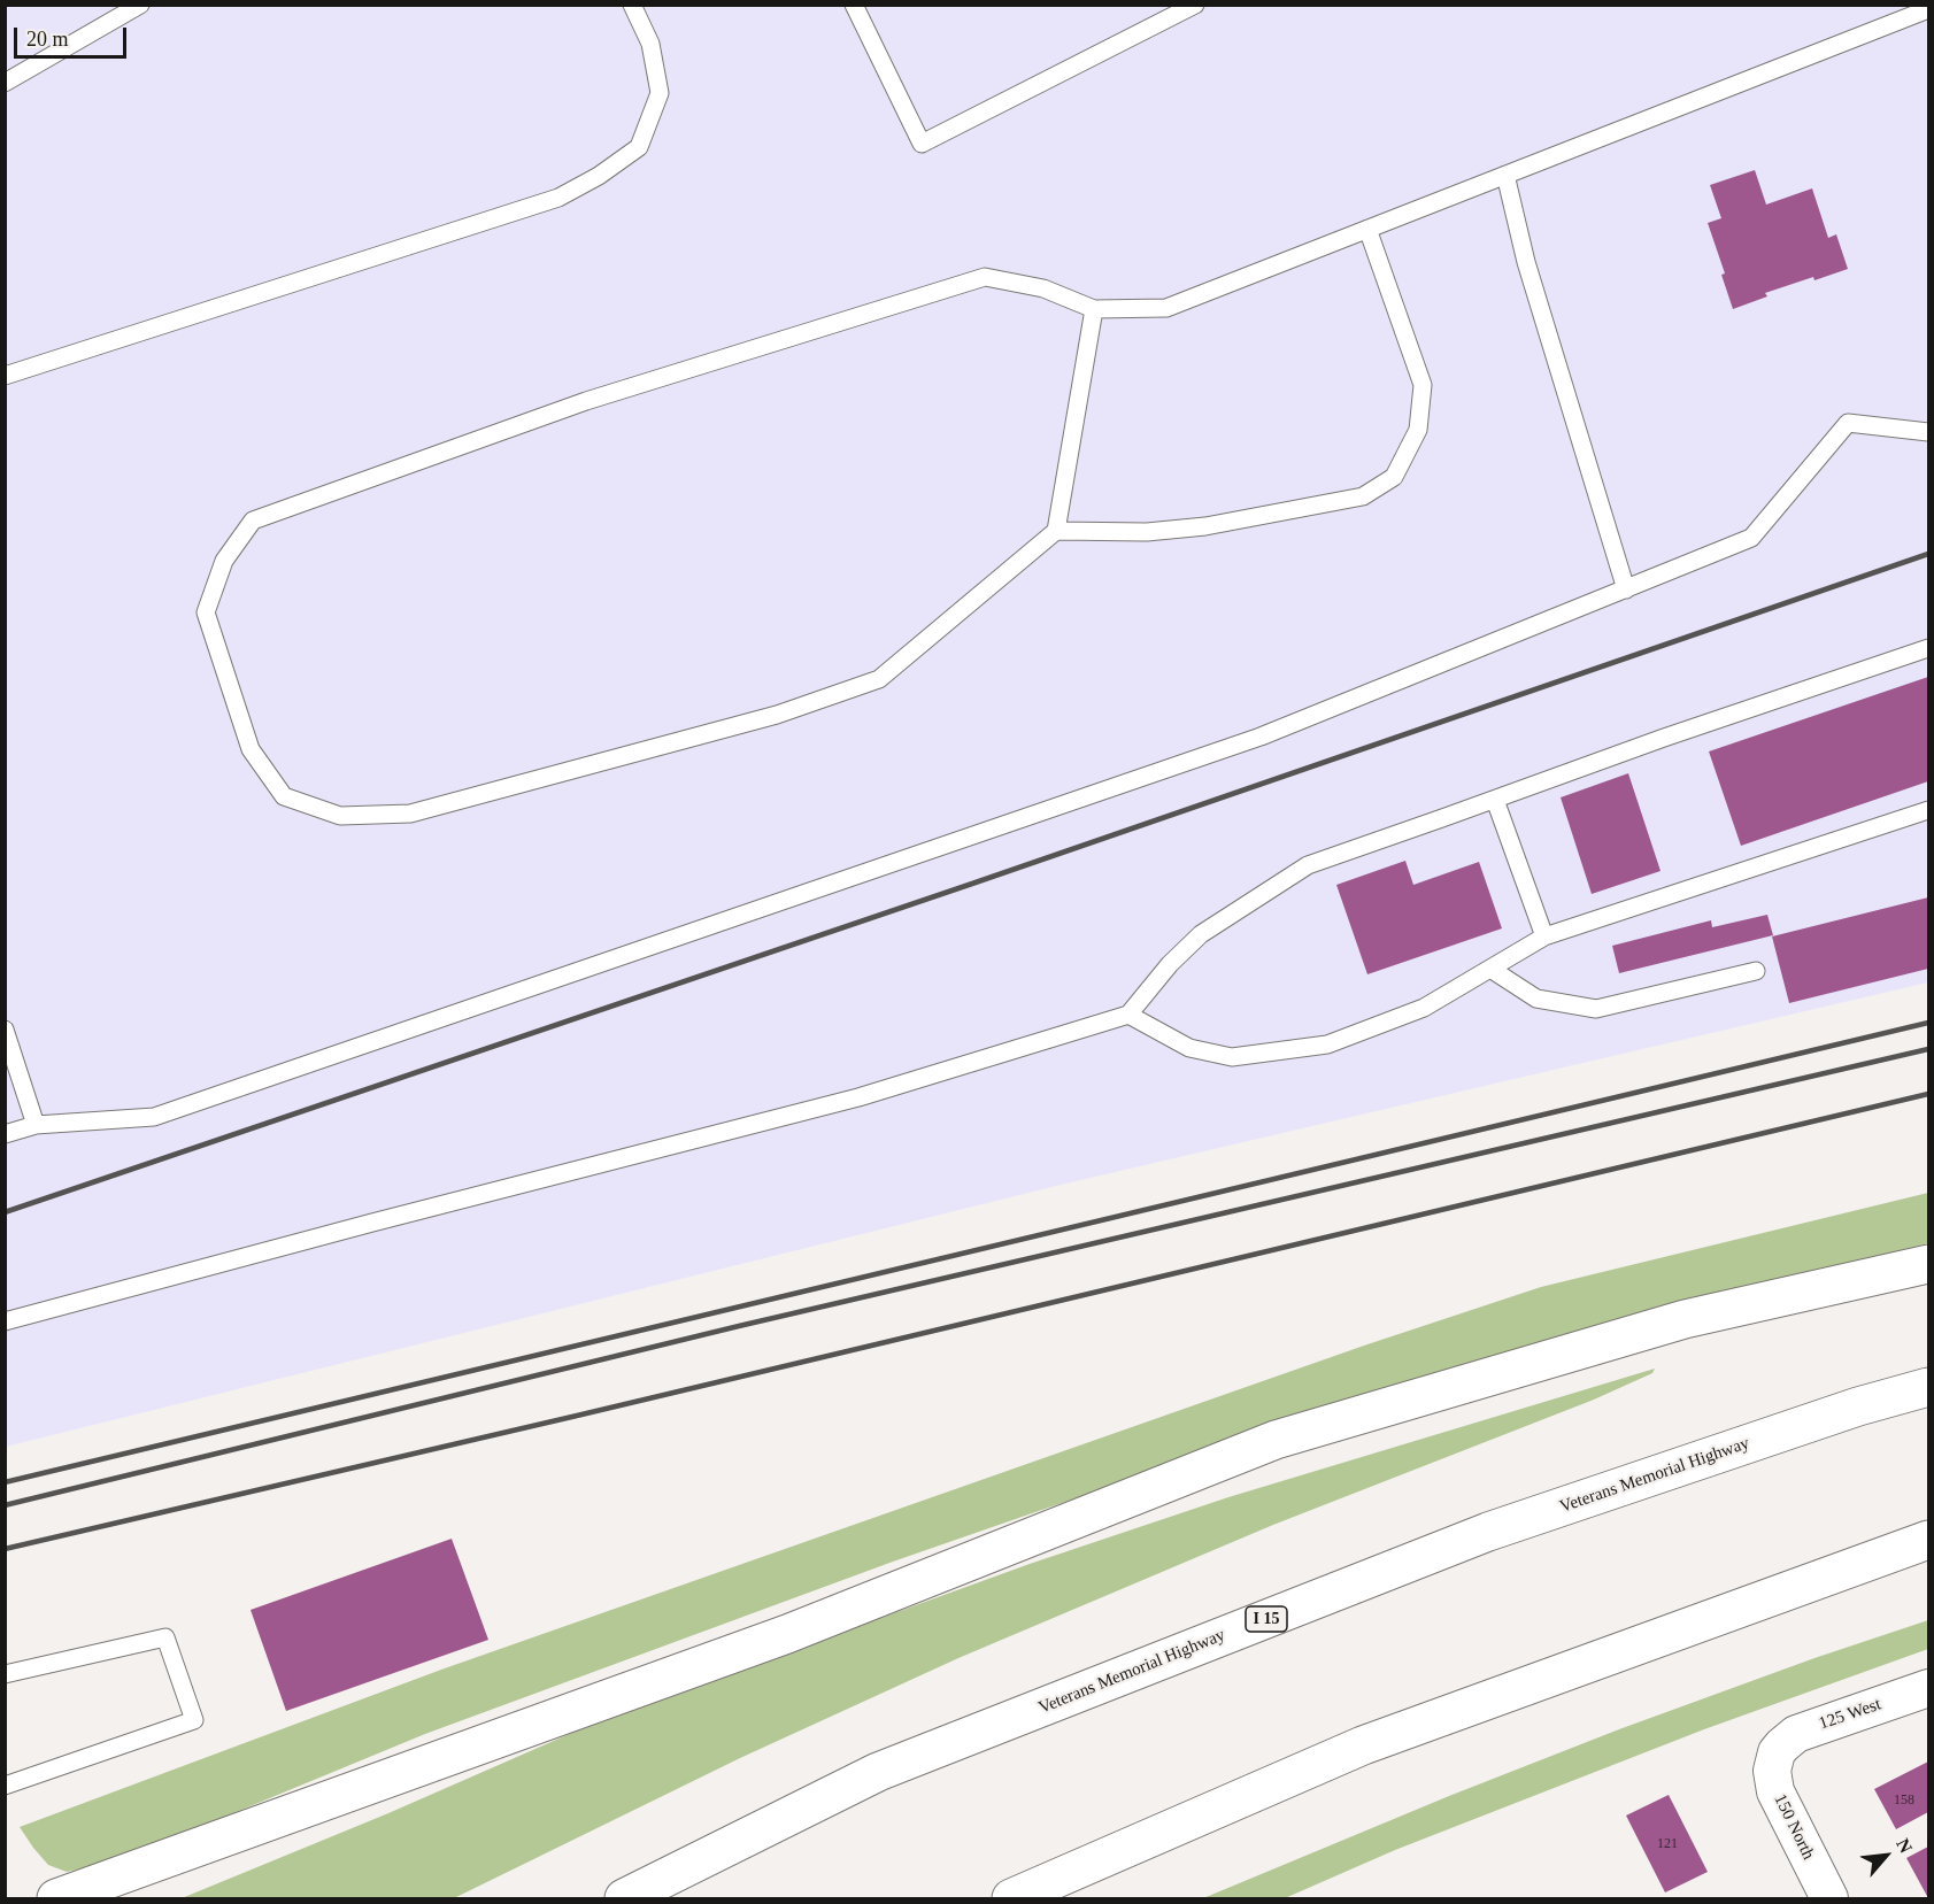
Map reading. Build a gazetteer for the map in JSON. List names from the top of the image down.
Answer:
{
  "streets": {
    "highway": ["Veterans Memorial Highway", "I 15"],
    "street": ["125 West", "150 North"]
  },
  "crossings": [
    ["125 West", "150 North"]
  ],
  "house_numbers": ["158", "121"],
  "scale_bar": "20 m",
  "north": "top right"
}
